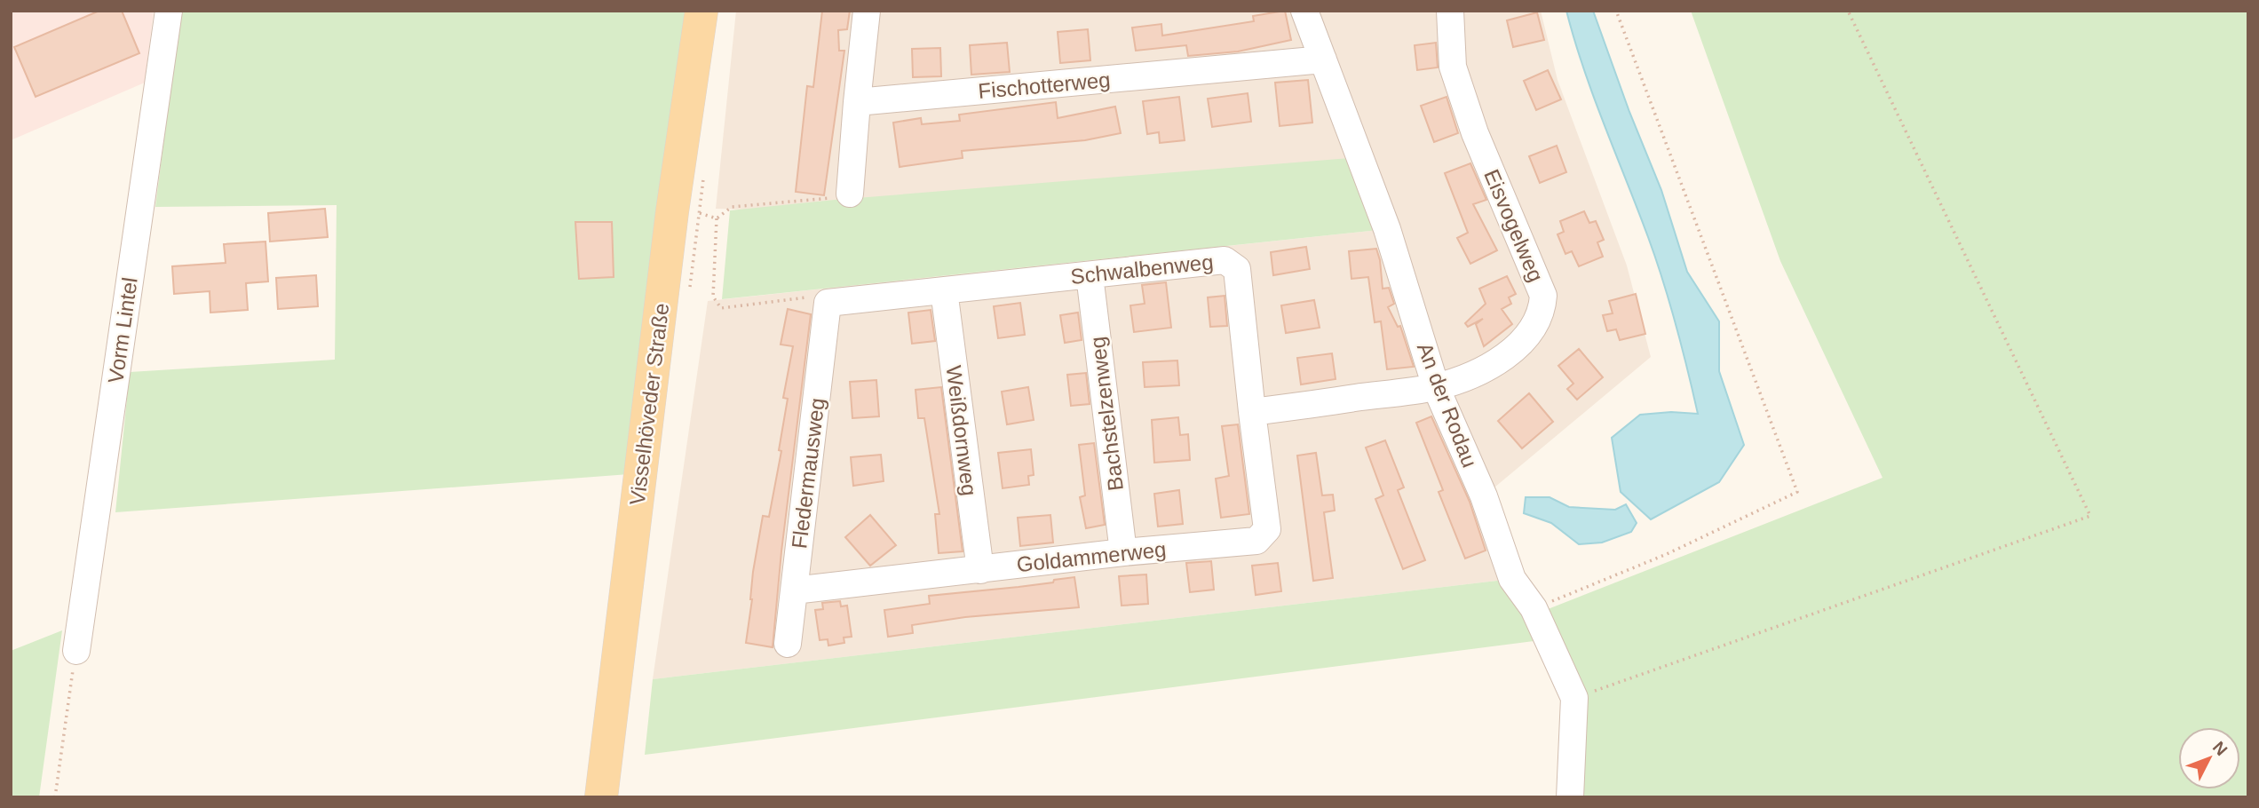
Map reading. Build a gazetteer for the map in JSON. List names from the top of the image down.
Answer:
{
  "streets": {
    "main road": ["Visselhöveder Straße"],
    "street": [
      "Fischotterweg",
      "Eisvogelweg",
      "Schwalbenweg",
      "Vorm Lintel",
      "An der Rodau",
      "Bachstelzenweg",
      "Weißdornweg",
      "Fledermausweg",
      "Goldammerweg"
    ]
  },
  "crossings": [
    ["Fischotterweg", "An der Rodau"],
    ["Eisvogelweg", "An der Rodau"],
    ["Schwalbenweg", "Bachstelzenweg"],
    ["Schwalbenweg", "Weißdornweg"],
    ["Schwalbenweg", "Fledermausweg"],
    ["Schwalbenweg", "Goldammerweg"],
    ["Bachstelzenweg", "Goldammerweg"],
    ["Weißdornweg", "Goldammerweg"],
    ["Fledermausweg", "Goldammerweg"]
  ],
  "north": "top right"
}
